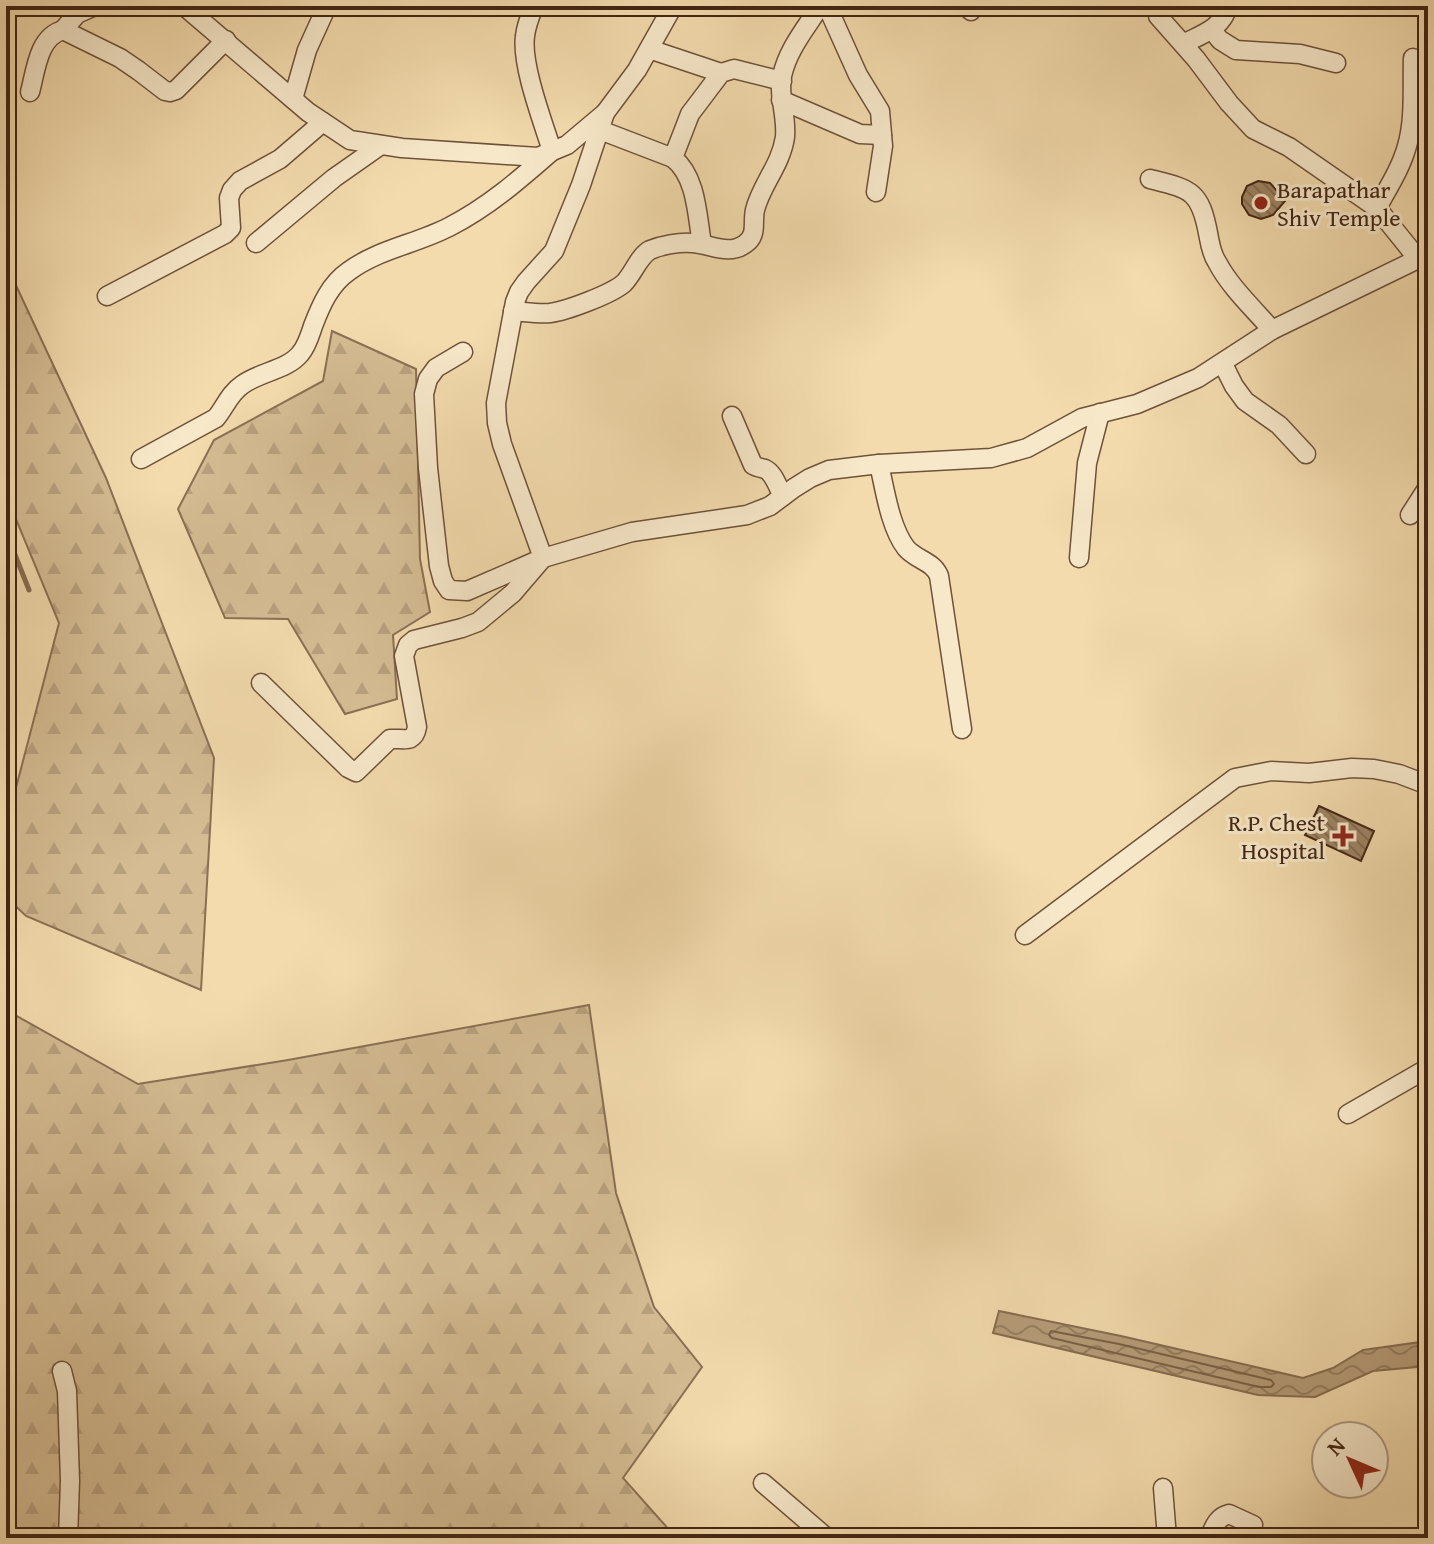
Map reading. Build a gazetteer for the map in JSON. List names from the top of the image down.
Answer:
{
  "places": {
    "other": ["Barapathar Shiv Temple"],
    "health": ["R.P. Chest Hospital"]
  },
  "north": "top left"
}
